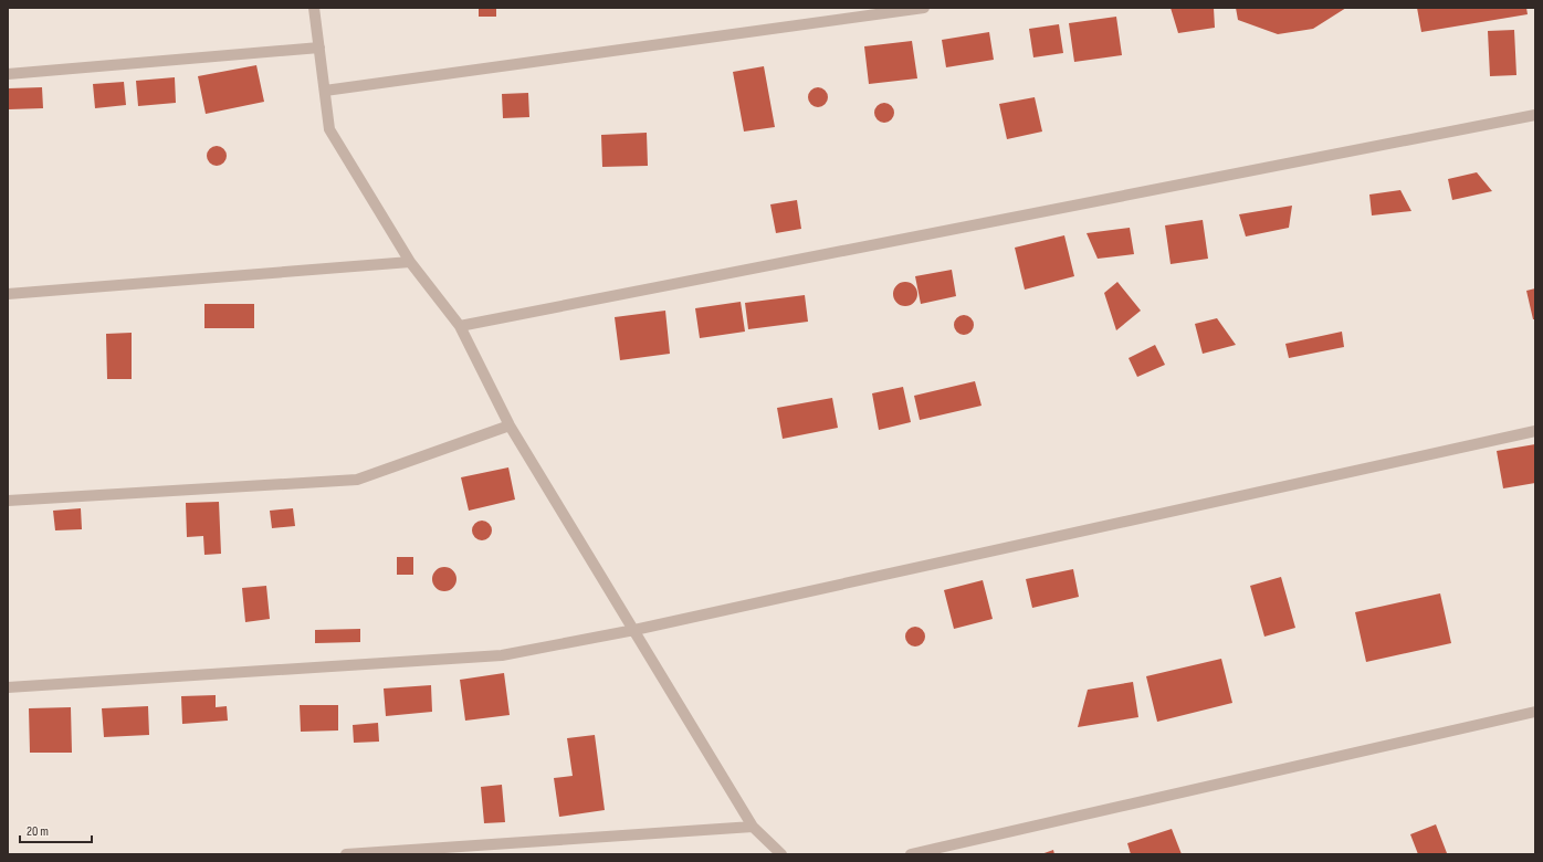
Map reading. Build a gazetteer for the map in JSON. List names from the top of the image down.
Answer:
{
  "scale_bar": "20 m"
}
